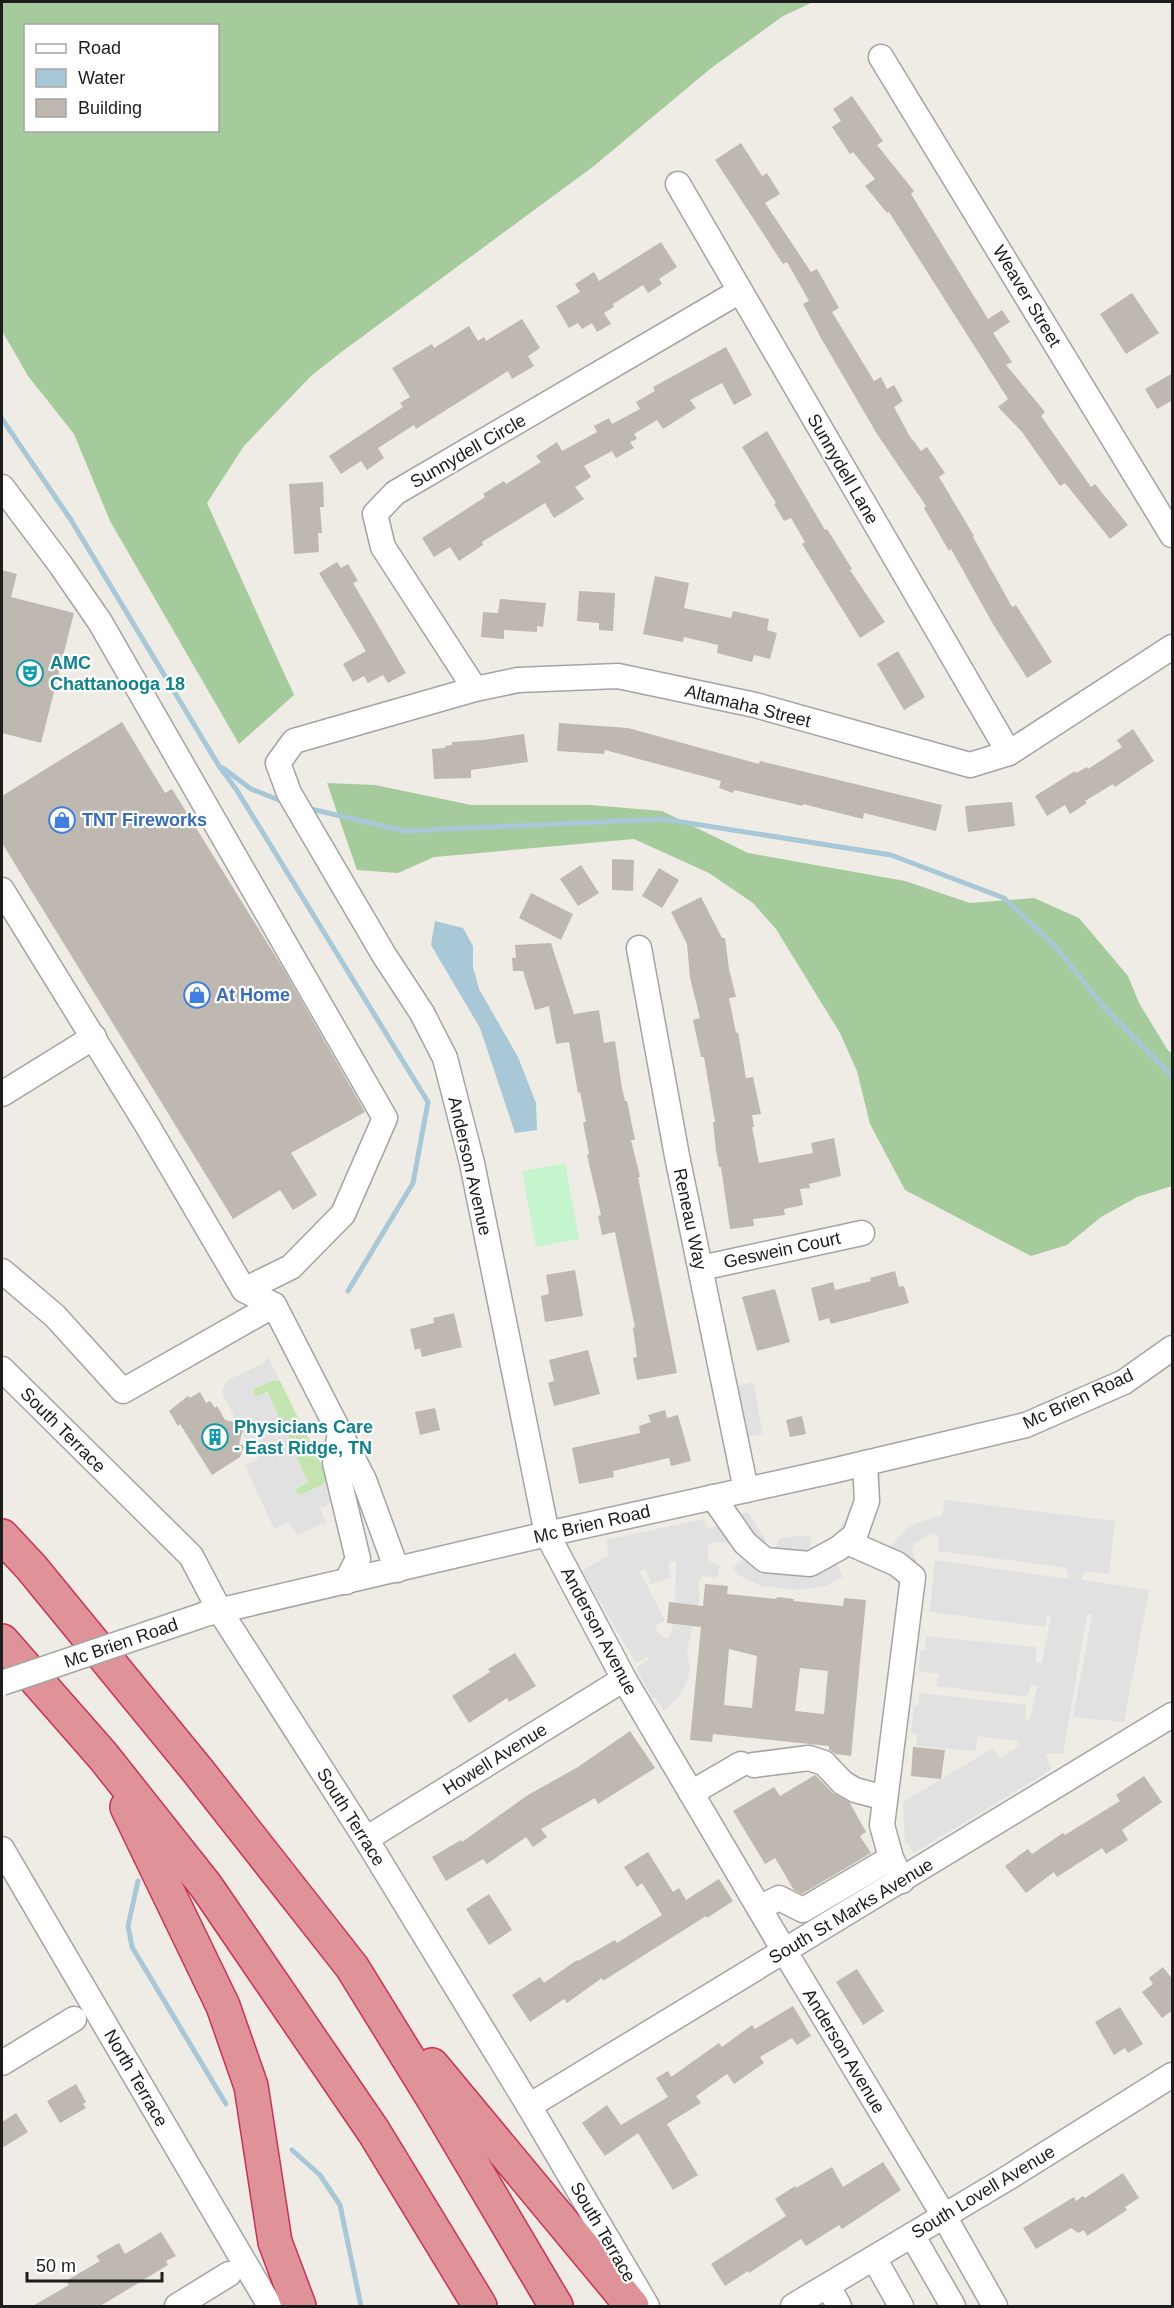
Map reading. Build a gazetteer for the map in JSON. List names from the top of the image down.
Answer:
{
  "streets": {
    "street": [
      "Weaver Street",
      "Sunnydell Circle",
      "Sunnydell Lane",
      "Altamaha Street",
      "Anderson Avenue",
      "Reneau Way",
      "Geswein Court",
      "Mc Brien Road",
      "South Terrace",
      "Howell Avenue",
      "South St Marks Avenue",
      "North Terrace",
      "South Lovell Avenue"
    ]
  },
  "crossings": [
    ["Sunnydell Circle", "Sunnydell Lane"],
    ["Sunnydell Circle", "Altamaha Street"],
    ["Sunnydell Lane", "Altamaha Street"],
    ["Altamaha Street", "Anderson Avenue"],
    ["Anderson Avenue", "Mc Brien Road"],
    ["Anderson Avenue", "Howell Avenue"],
    ["Anderson Avenue", "South St Marks Avenue"],
    ["Anderson Avenue", "South Lovell Avenue"],
    ["Reneau Way", "Geswein Court"],
    ["Reneau Way", "Mc Brien Road"],
    ["Mc Brien Road", "South Terrace"],
    ["South Terrace", "Howell Avenue"],
    ["South Terrace", "South St Marks Avenue"]
  ],
  "places": {
    "theatre": ["AMC Chattanooga 18"],
    "shop": ["TNT Fireworks", "At Home"],
    "building": ["Physicians Care - East Ridge, TN"]
  },
  "legend": ["Road", "Water", "Building"],
  "scale_bar": "50 m"
}
